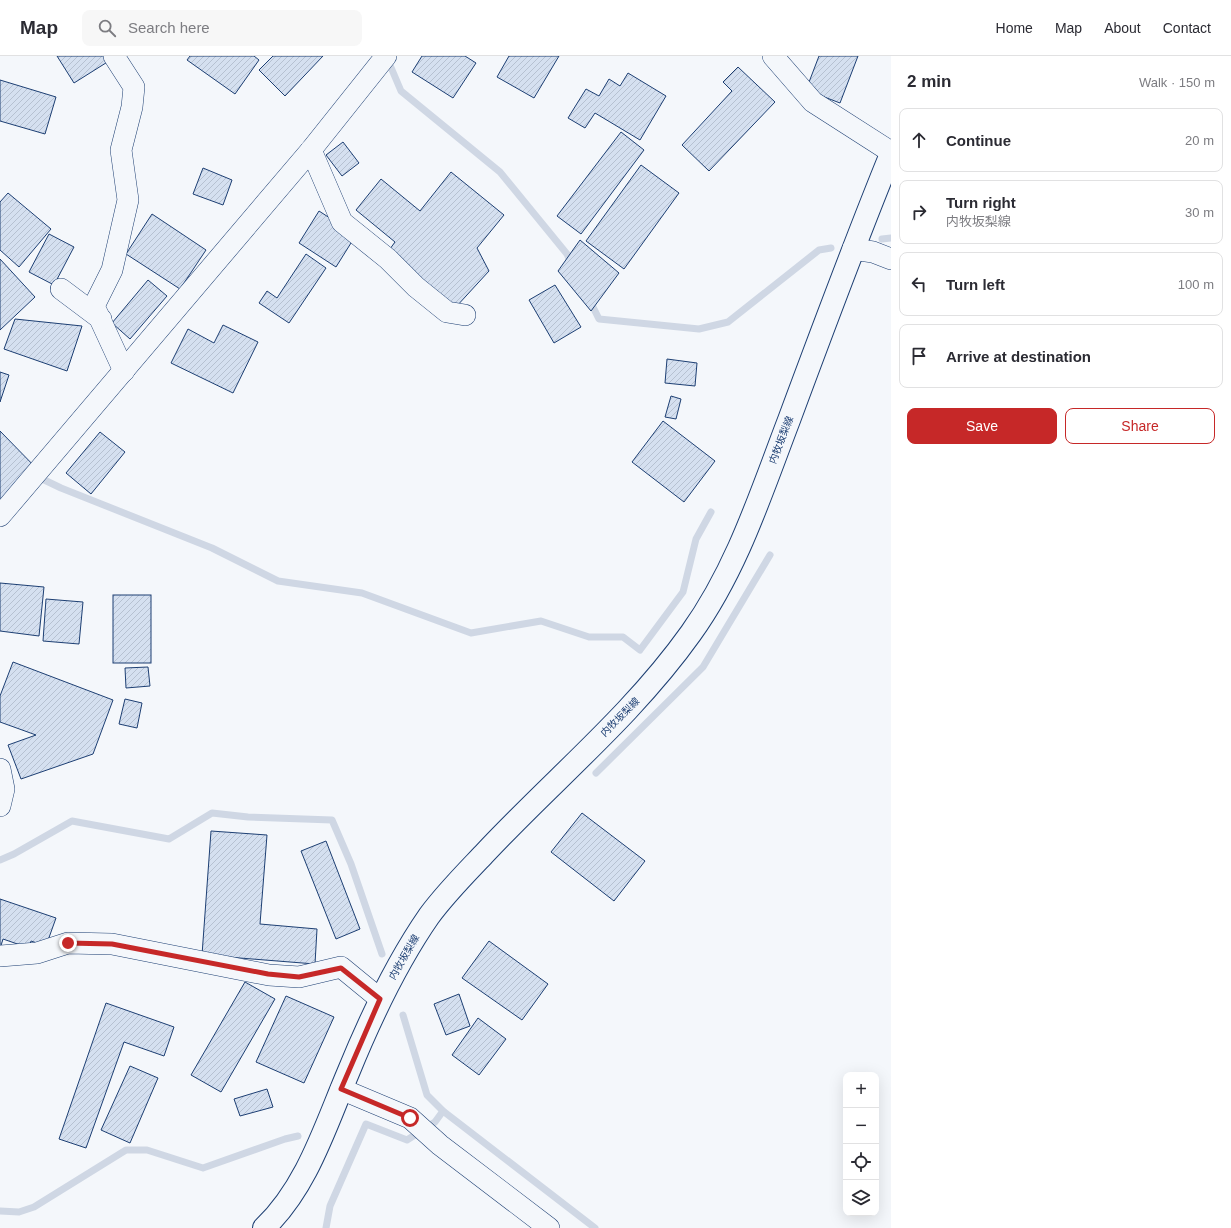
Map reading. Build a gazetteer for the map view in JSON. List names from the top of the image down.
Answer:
{
  "streets": {
    "main road": ["内牧坂梨線"]
  },
  "page": {
    "header": "Map",
    "search": "Search here",
    "nav": [
      "Home",
      "Map",
      "About",
      "Contact"
    ],
    "heading": ["2 min", "Walk · 150 m"],
    "list": [
      ["Continue", "20 m"],
      ["Turn right", "内牧坂梨線", "30 m"],
      ["Turn left", "100 m"],
      "Arrive at destination"
    ],
    "buttons": ["Save", "Share"],
    "map_buttons": ["+", "−"]
  }
}
